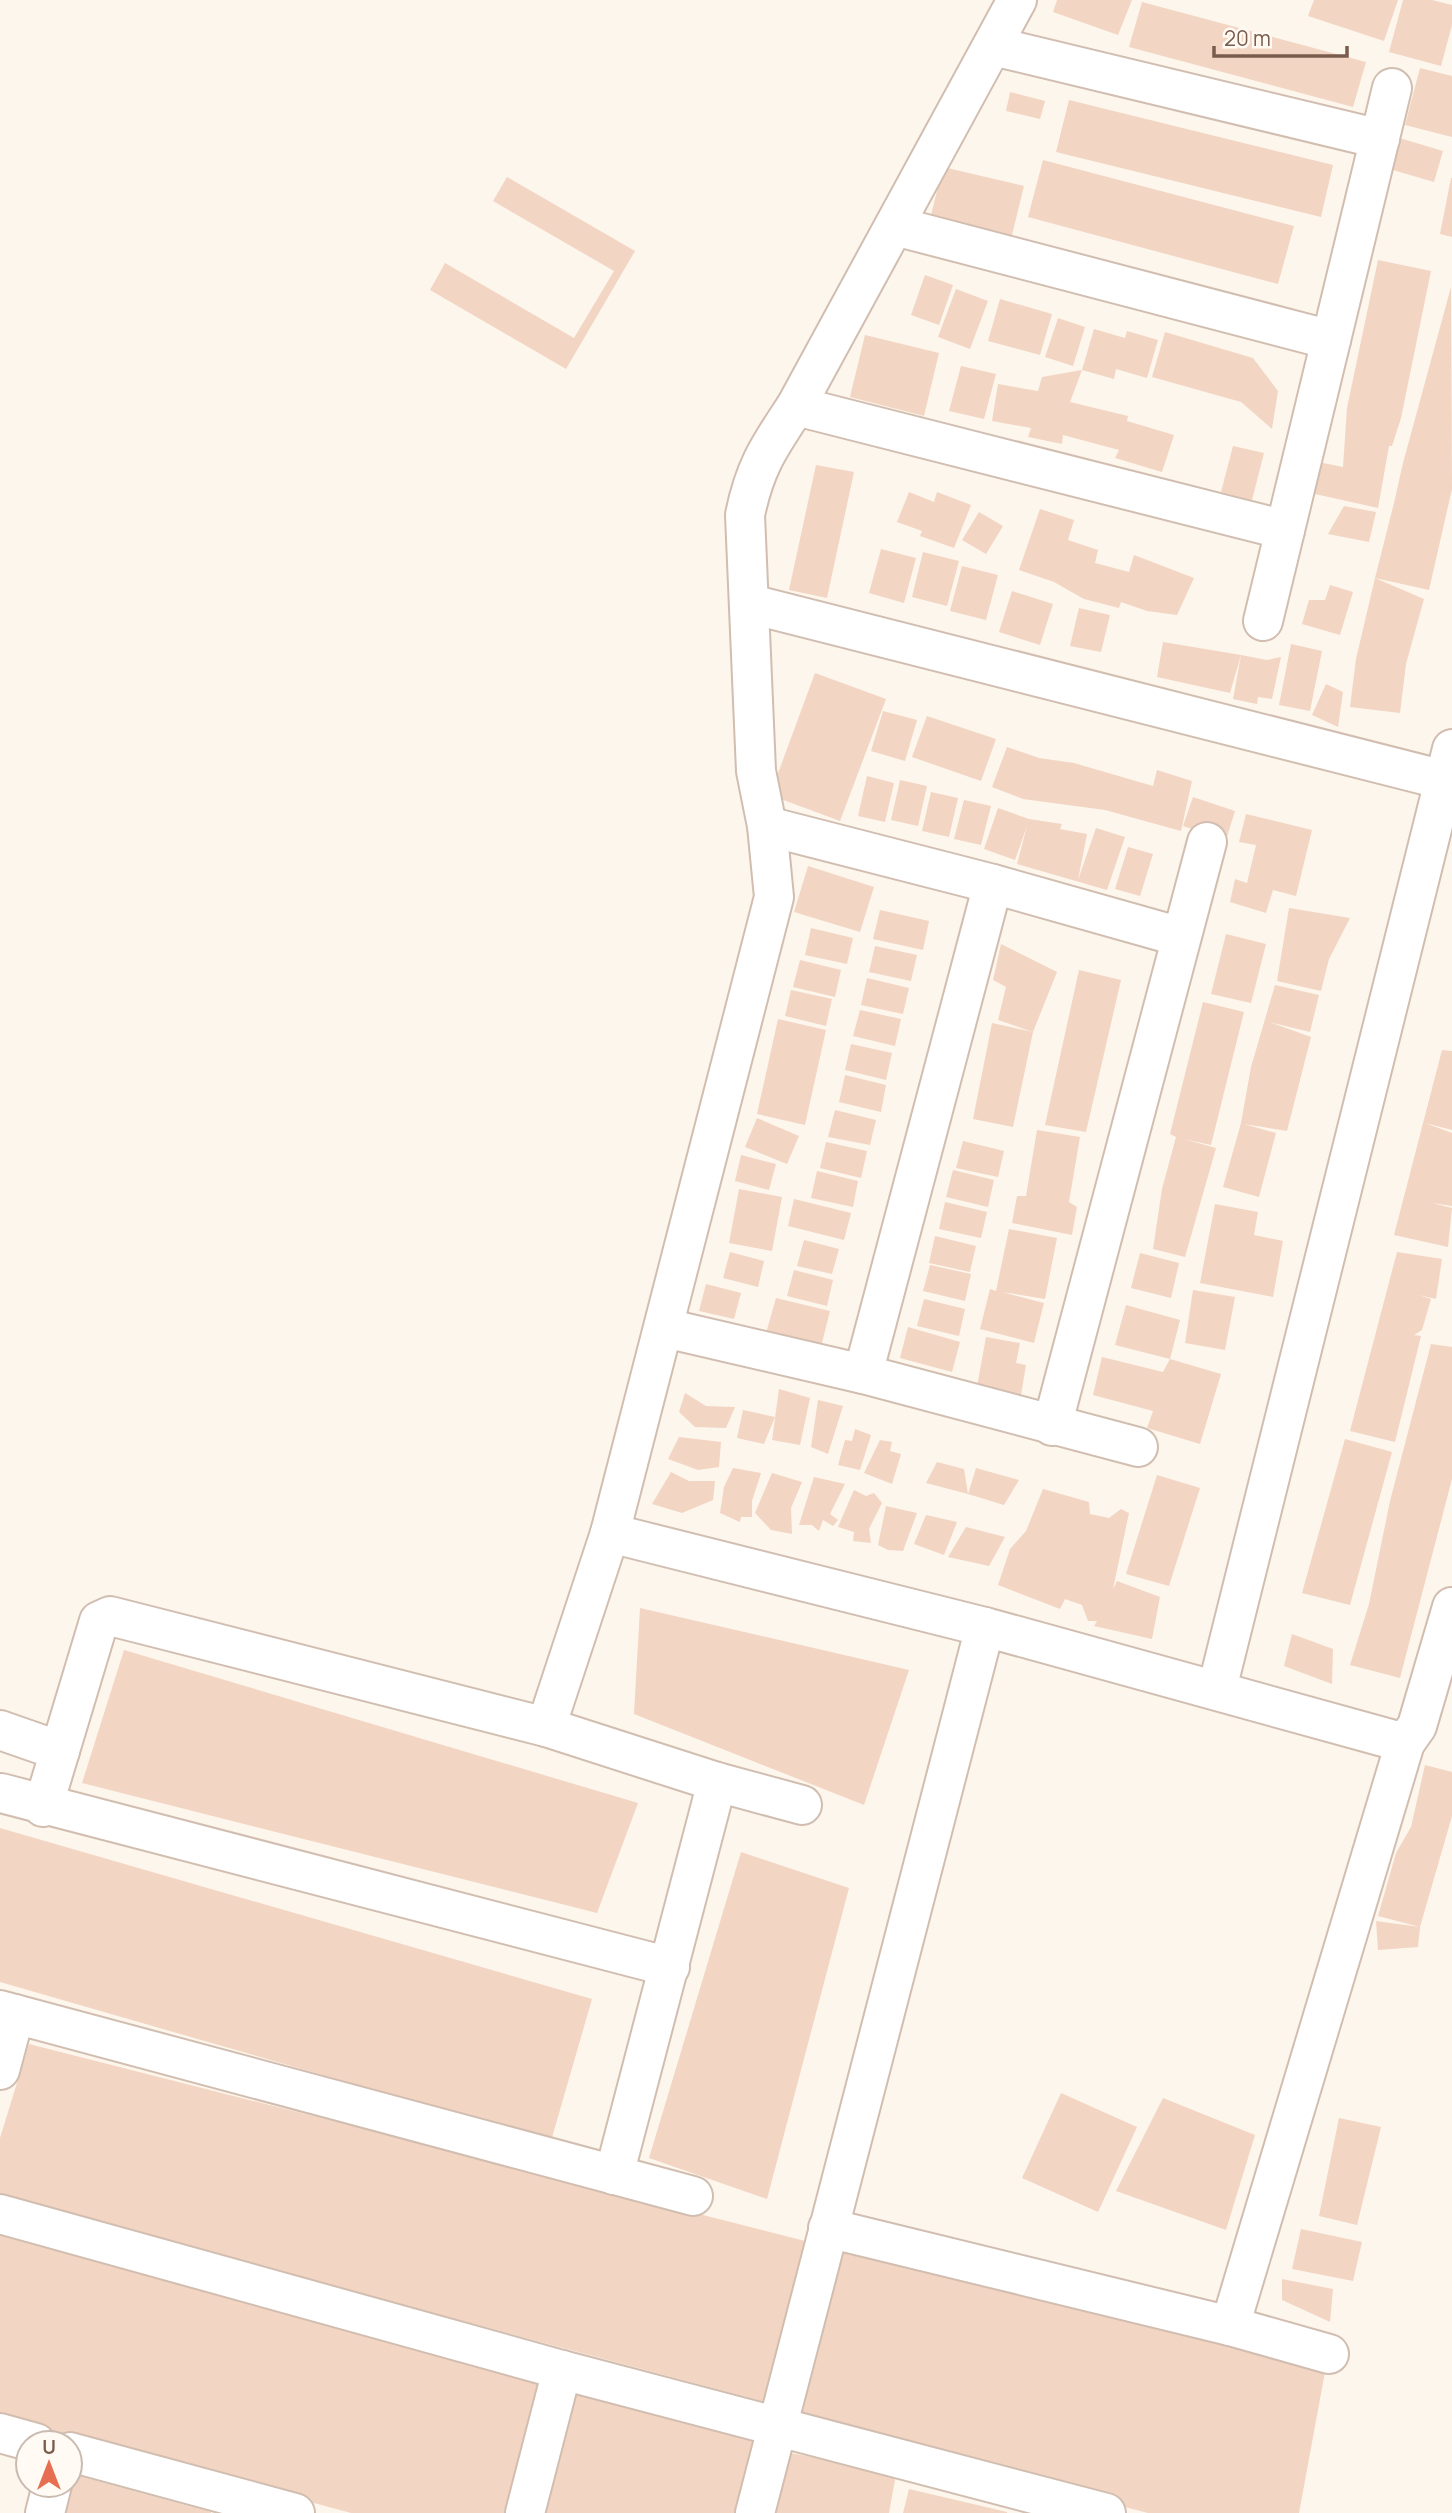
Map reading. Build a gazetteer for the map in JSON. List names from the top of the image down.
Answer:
{
  "scale_bar": "20 m",
  "north": "top"
}
